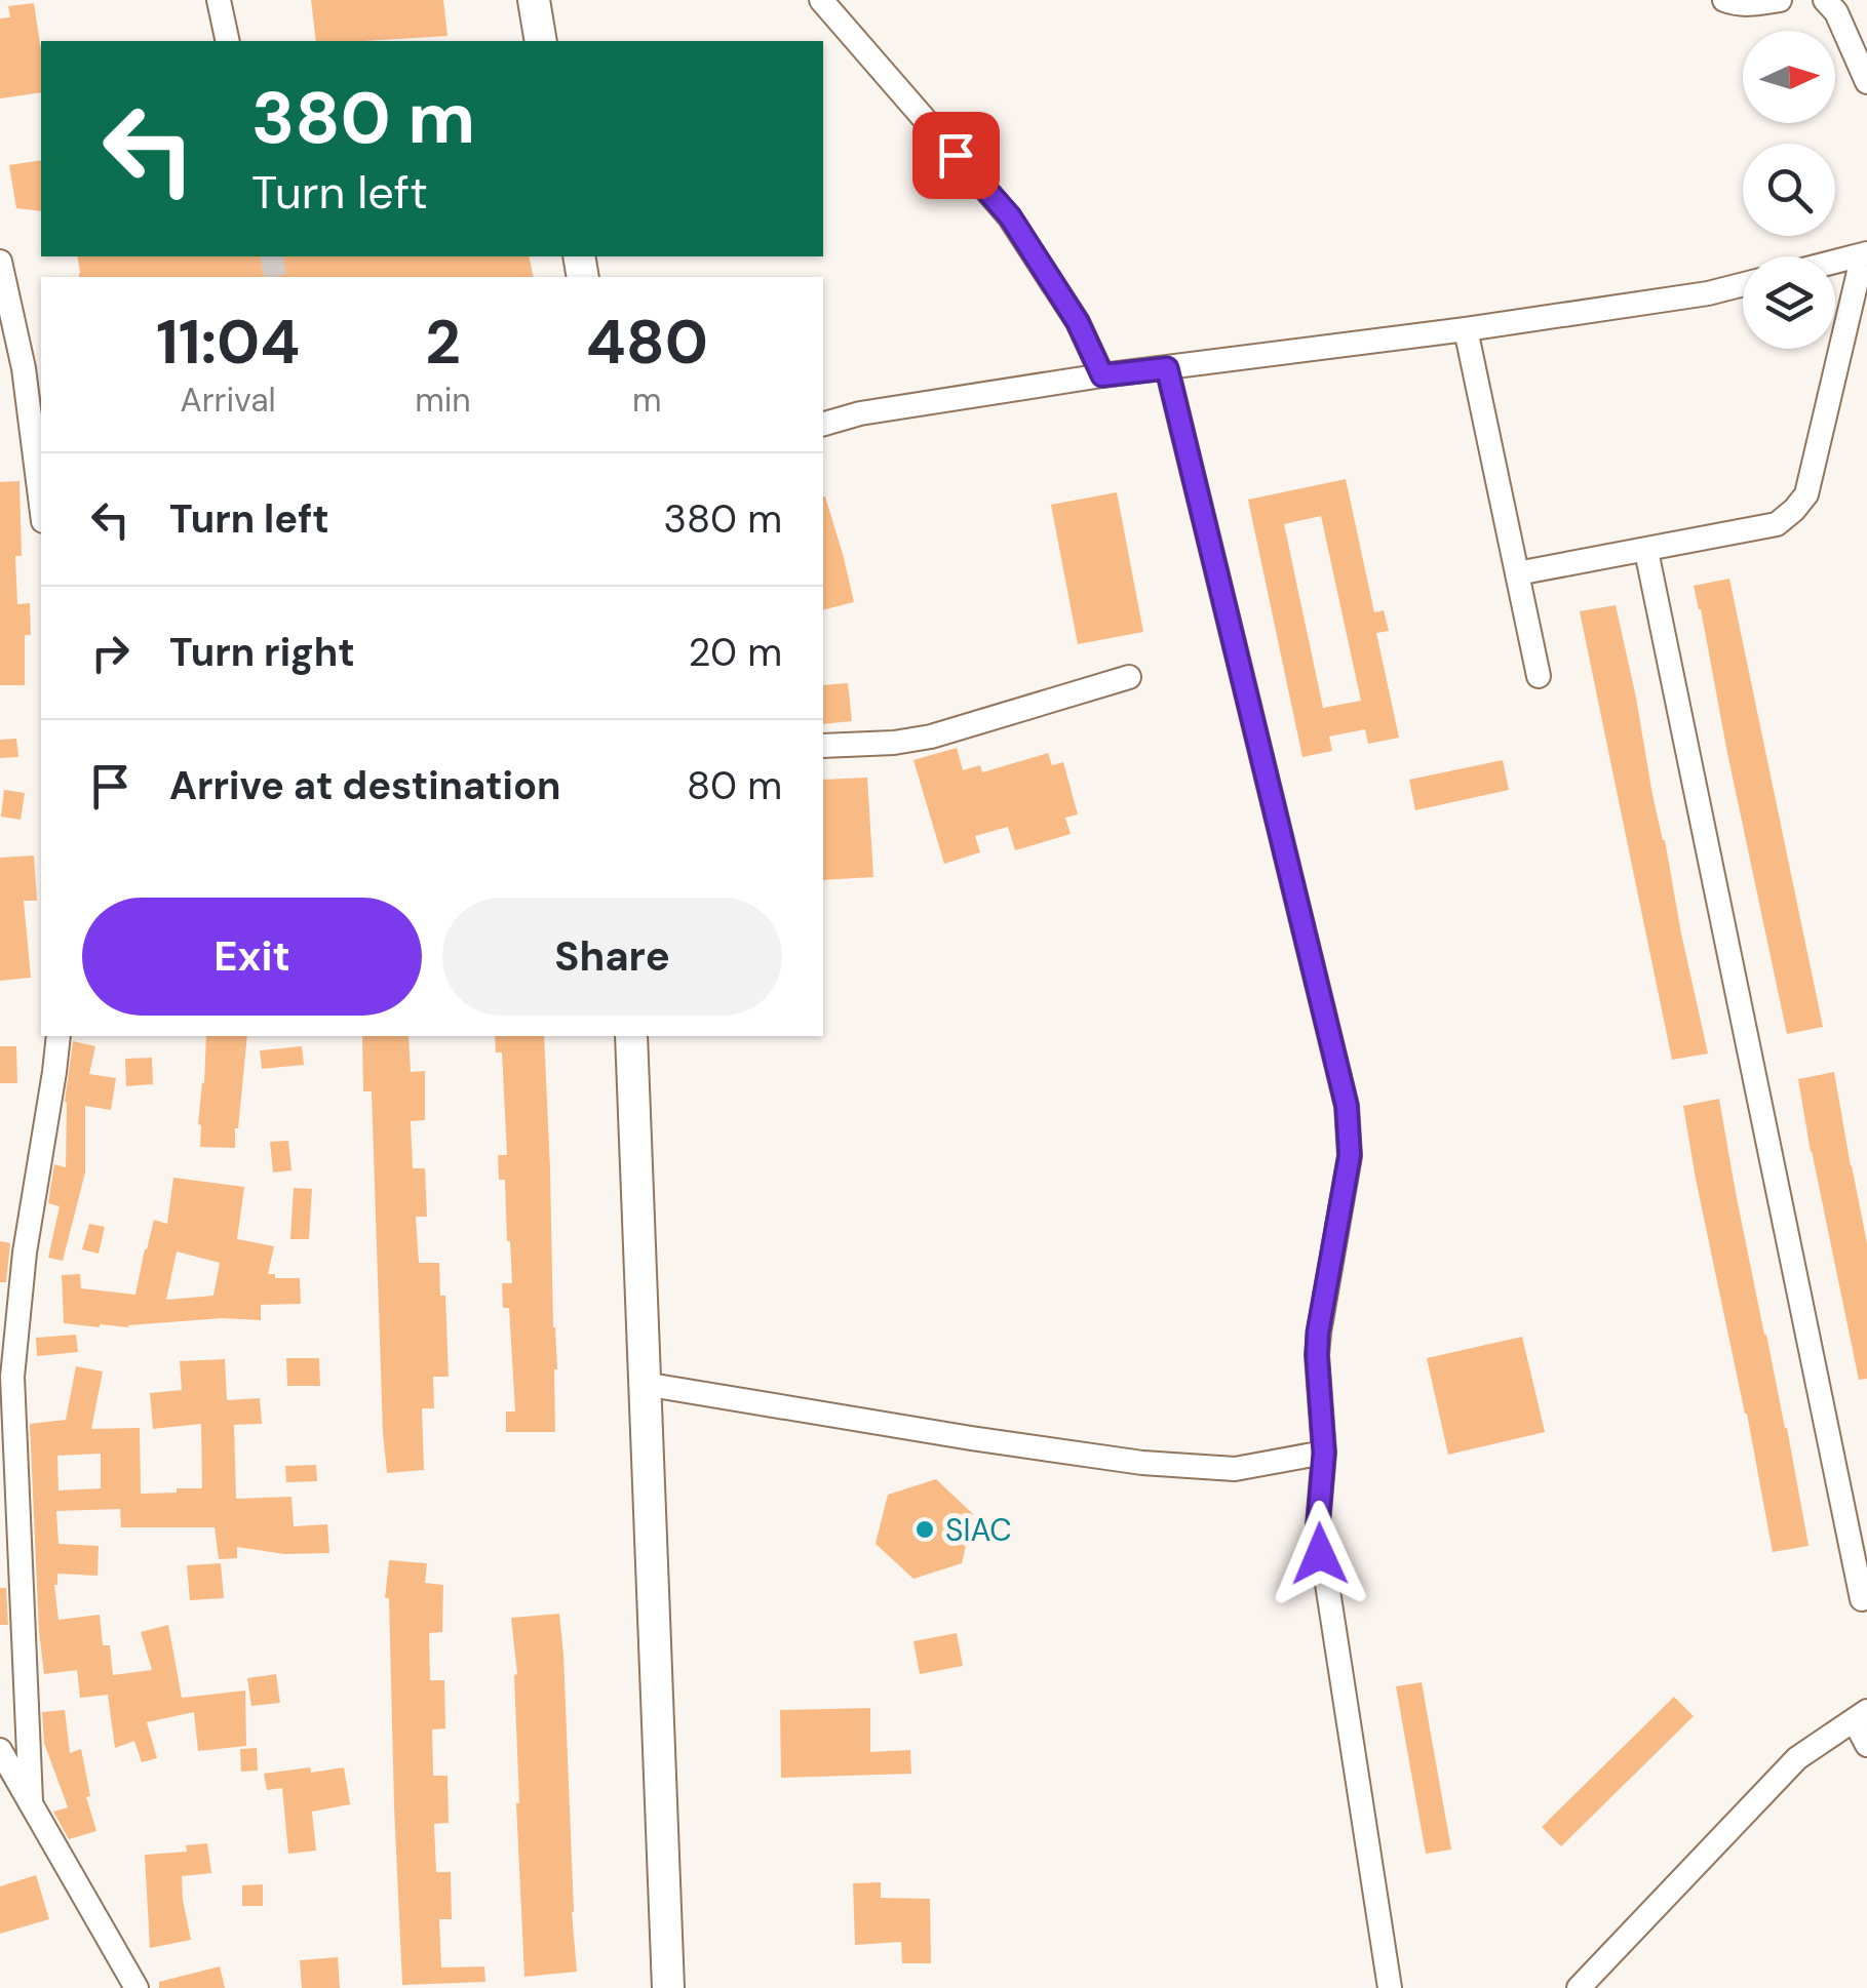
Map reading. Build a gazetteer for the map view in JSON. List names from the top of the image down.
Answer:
{
  "places": ["SIAC"],
  "north": "right",
  "page": {
    "turn": ["380 m", "Turn left"],
    "eta": [
      "11:04",
      "Arrival",
      "2",
      "min",
      "480",
      "m"
    ],
    "list": [
      {
        "name": "Turn left",
        "value": "380 m"
      },
      {
        "name": "Turn right",
        "value": "20 m"
      },
      {
        "name": "Arrive at destination",
        "value": "80 m"
      }
    ],
    "buttons": ["Exit", "Share"]
  }
}
